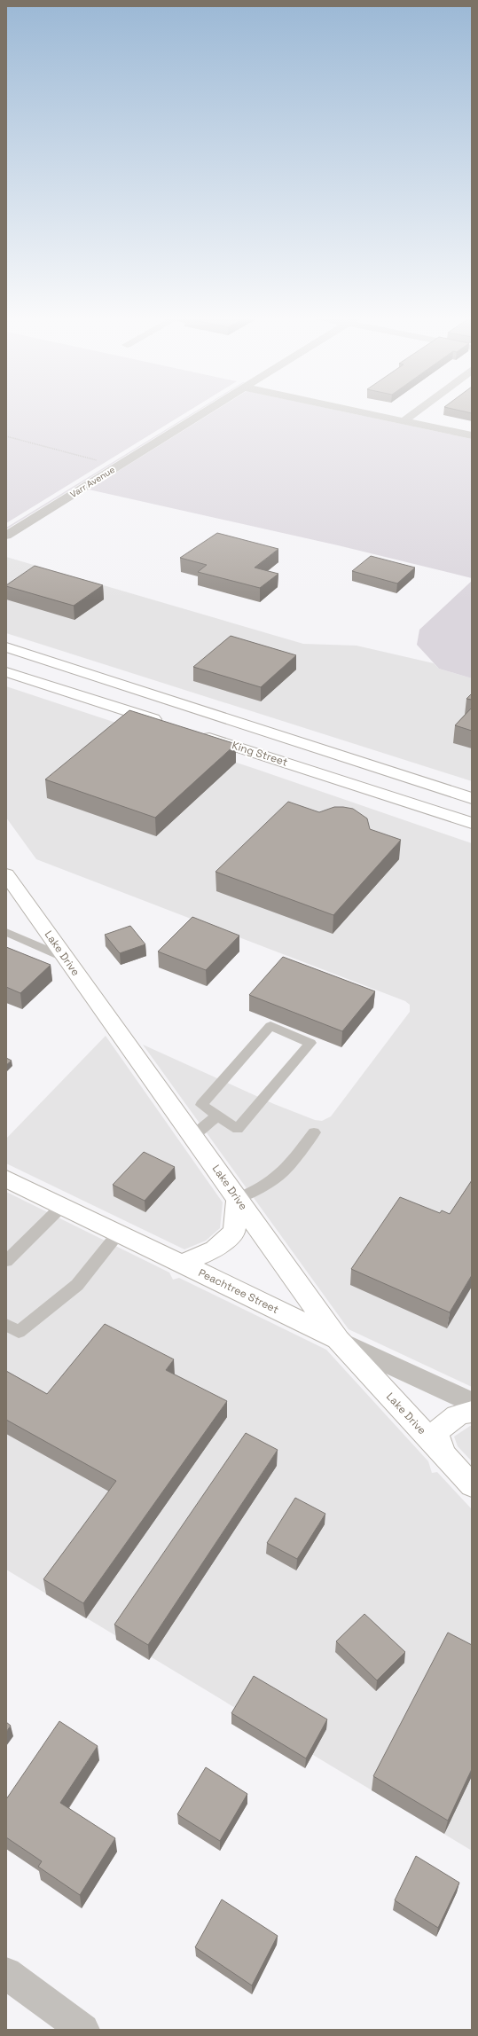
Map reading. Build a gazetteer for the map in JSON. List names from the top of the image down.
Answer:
{
  "streets": {
    "street": [
      "Varr Avenue",
      "King Street",
      "Lake Drive",
      "Peachtree Street"
    ]
  },
  "crossings": [
    ["Lake Drive", "Peachtree Street"]
  ]
}
